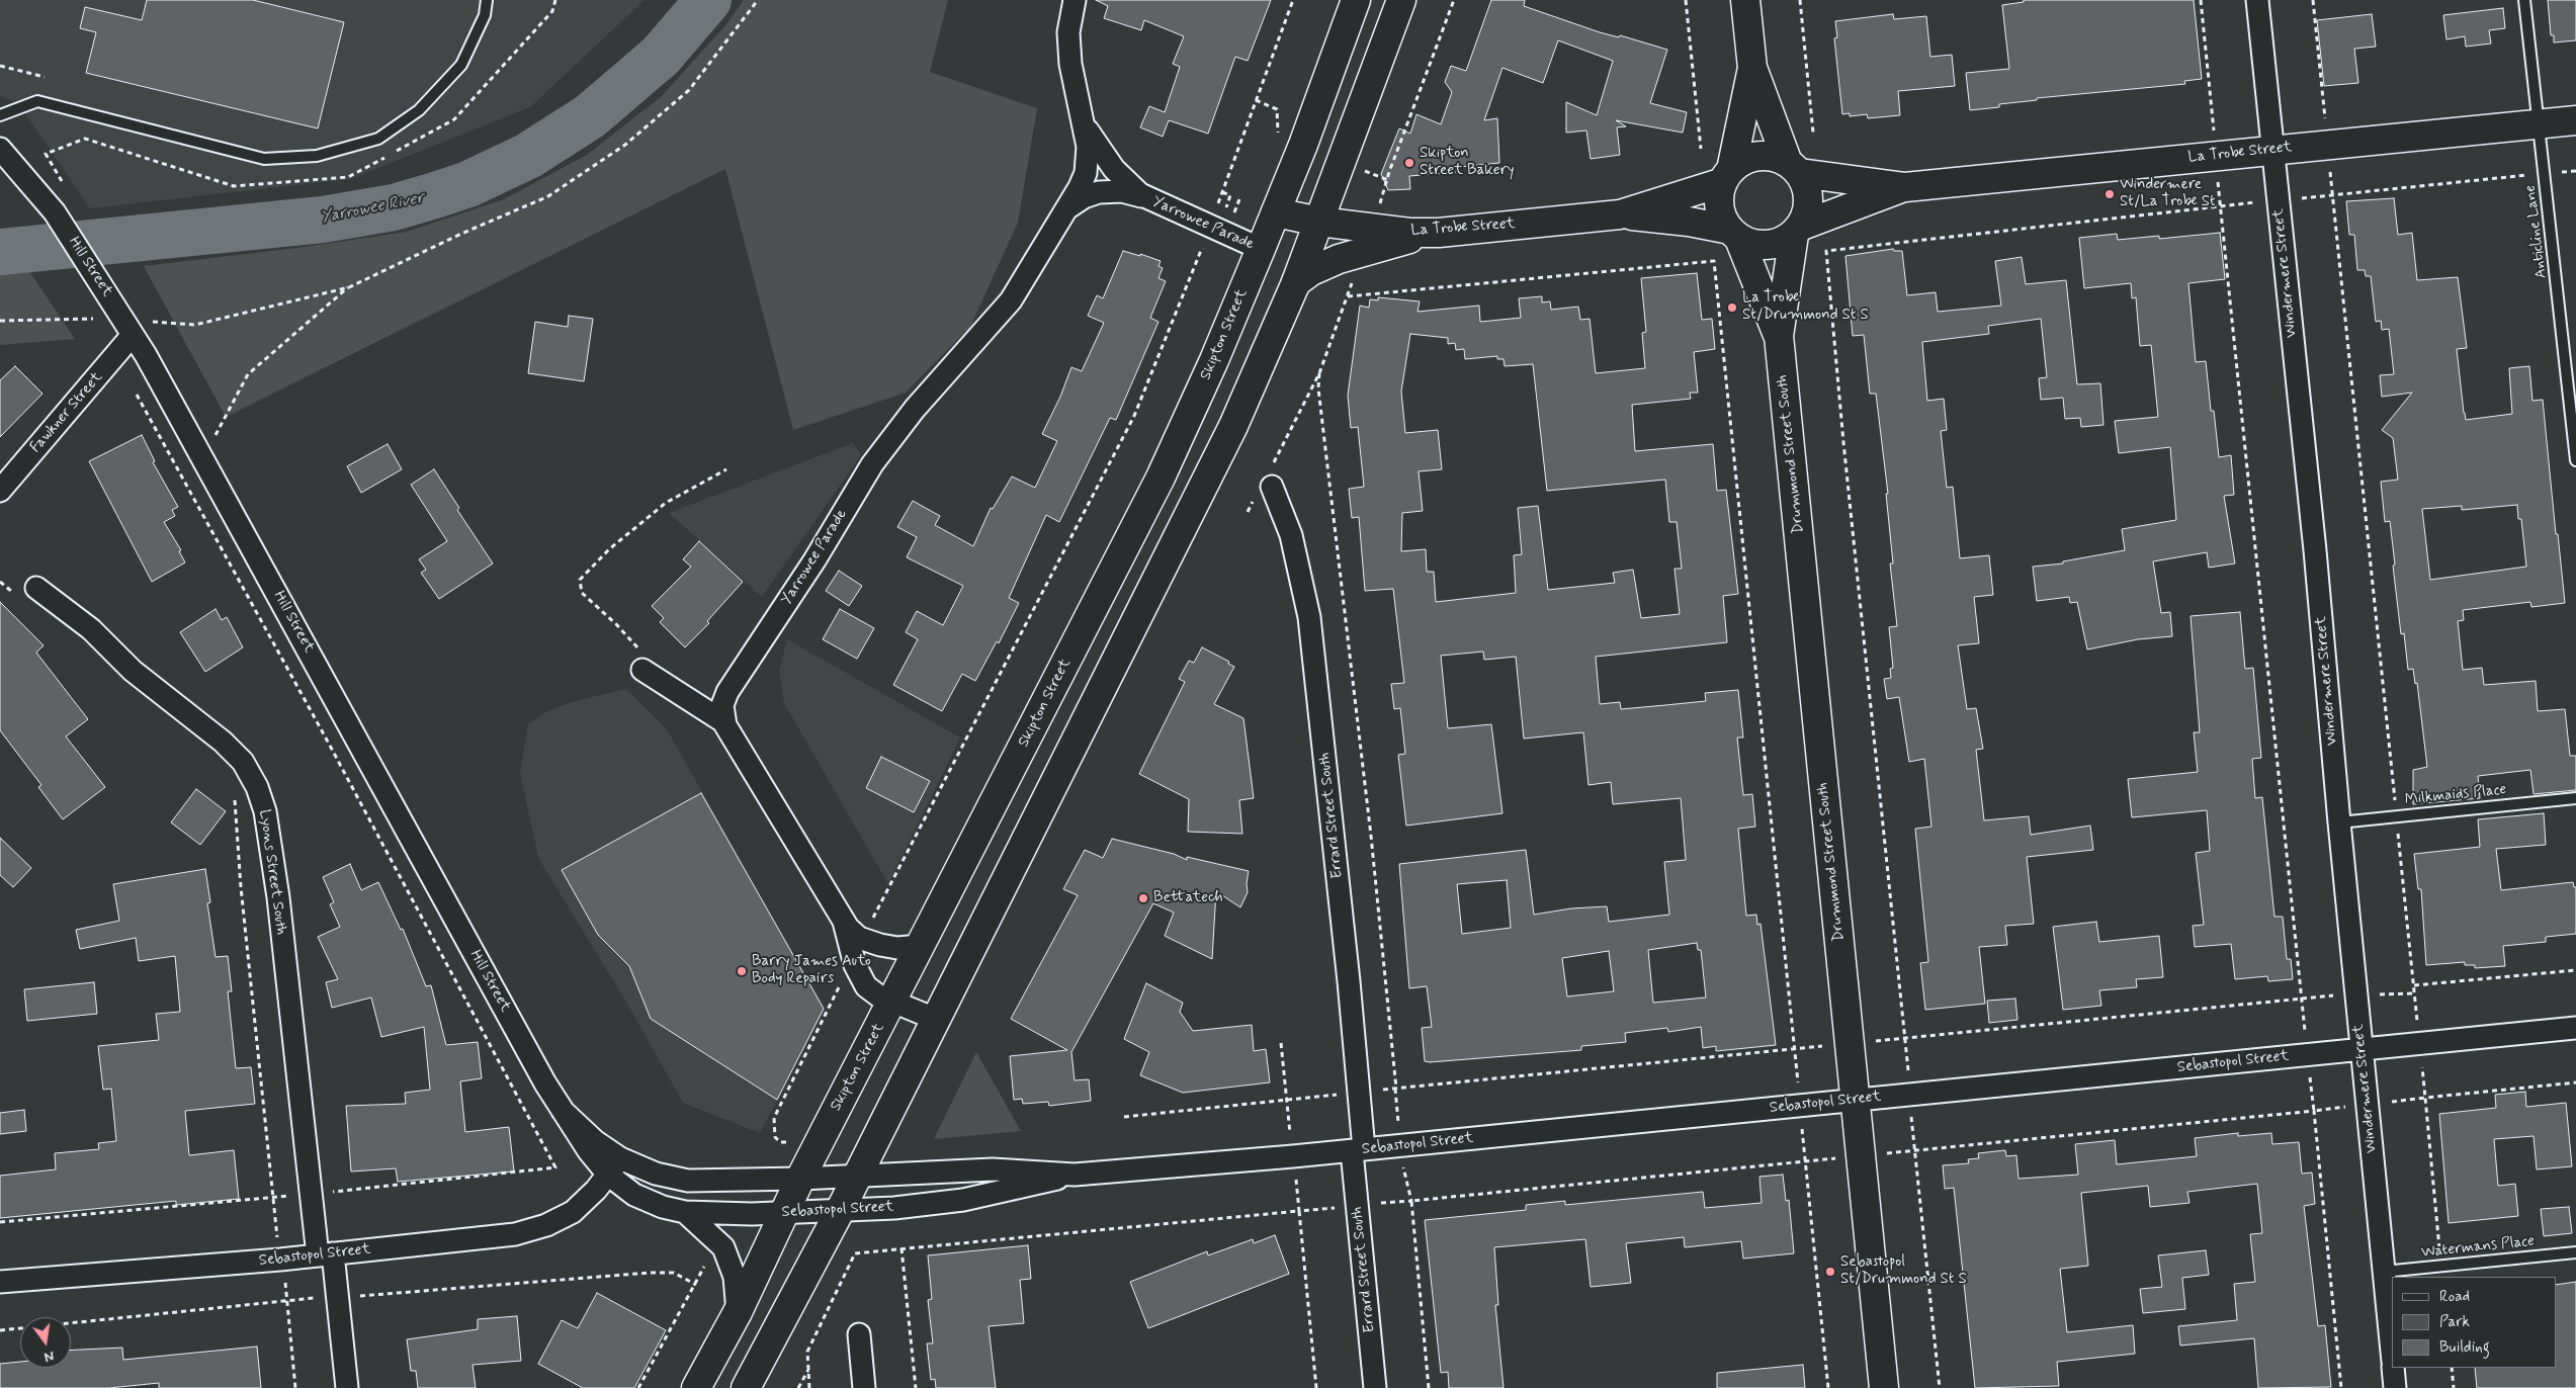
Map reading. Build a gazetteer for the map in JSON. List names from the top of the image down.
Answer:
{
  "streets": {
    "main road": ["La Trobe Street", "Skipton Street", "Drummond Street South"],
    "street": [
      "Yarrowee Parade",
      "Hill Street",
      "Windermere Street",
      "Fawkner Street",
      "Errard Street South",
      "Lyons Street South",
      "Sebastopol Street"
    ],
    "lane": ["Anticline Lane", "Milkmaids Place", "Watermans Place"]
  },
  "crossings": [
    ["La Trobe Street", "Anticline Lane"],
    ["La Trobe Street", "Windermere Street"],
    ["La Trobe Street", "Skipton Street"],
    ["La Trobe Street", "Drummond Street South"],
    ["Yarrowee Parade", "Skipton Street"],
    ["Hill Street", "Fawkner Street"],
    ["Hill Street", "Sebastopol Street"],
    ["Windermere Street", "Milkmaids Place"],
    ["Windermere Street", "Sebastopol Street"],
    ["Windermere Street", "Watermans Place"],
    ["Skipton Street", "Sebastopol Street"],
    ["Drummond Street South", "Sebastopol Street"],
    ["Errard Street South", "Sebastopol Street"],
    ["Lyons Street South", "Sebastopol Street"]
  ],
  "water": ["Yarrowee River"],
  "places": [
    "Skipton Street Bakery",
    "Windermere St/La Trobe St",
    "La Trobe St/Drummond St S",
    "Bettatech",
    "Barry James Auto Body Repairs",
    "Sebastopol St/Drummond St S"
  ],
  "legend": ["Road", "Park", "Building"],
  "north": "bottom"
}
